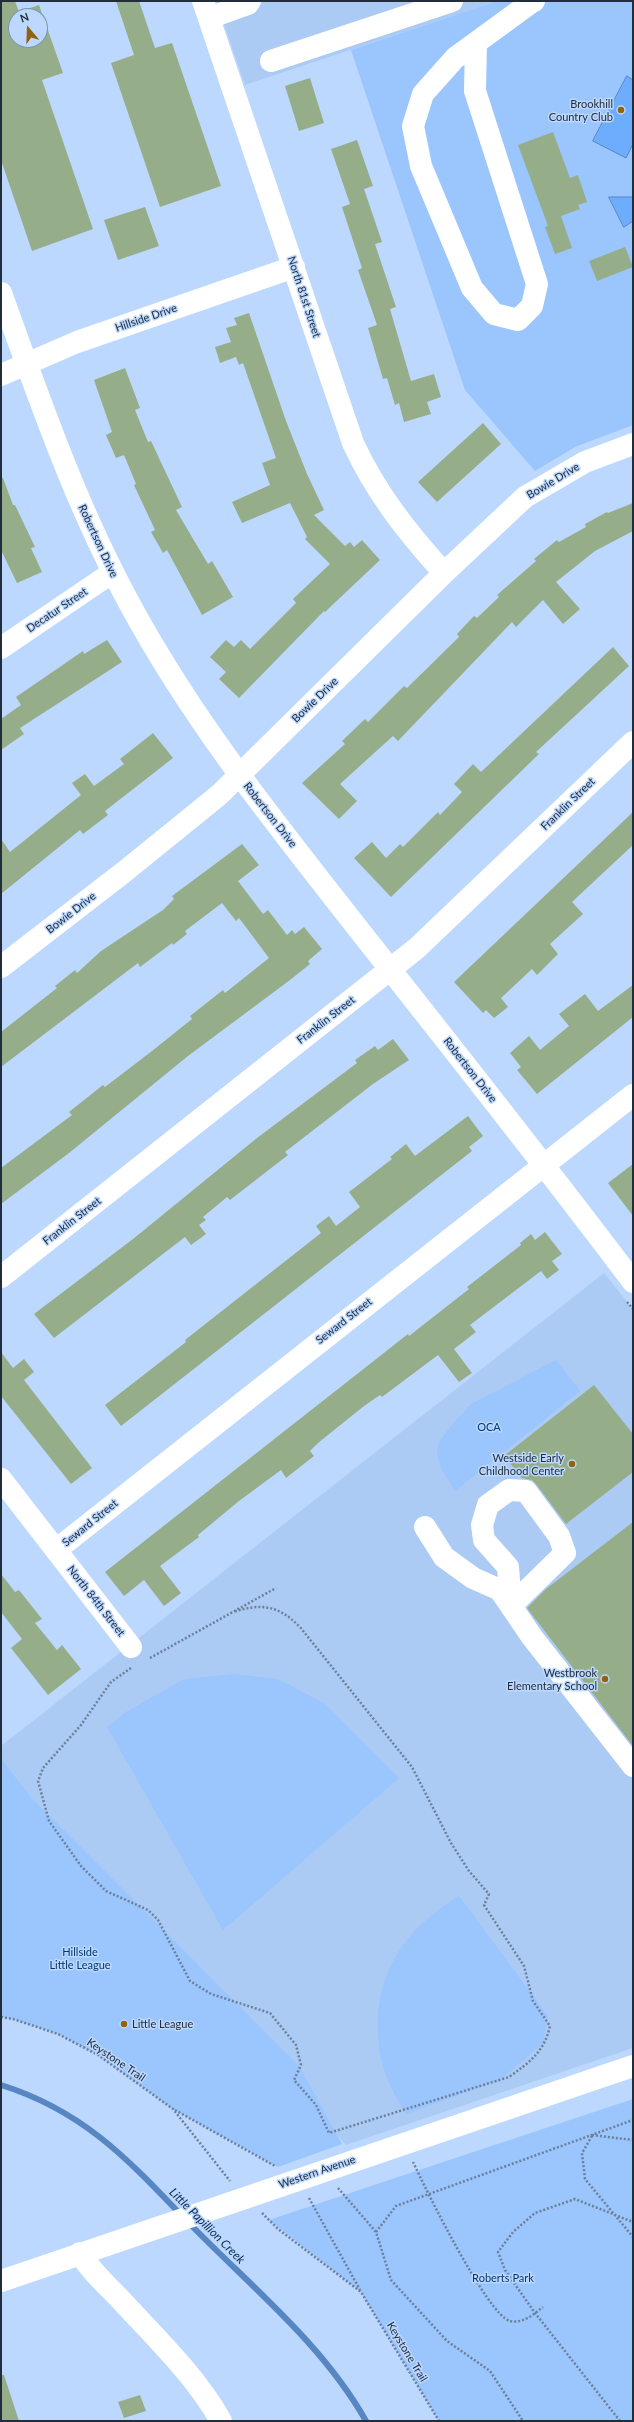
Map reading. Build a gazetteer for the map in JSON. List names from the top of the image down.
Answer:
{
  "streets": {
    "street": [
      "North 81st Street",
      "Hillside Drive",
      "Bowie Drive",
      "Robertson Drive",
      "Decatur Street",
      "Franklin Street",
      "Seward Street",
      "North 84th Street",
      "Western Avenue"
    ],
    "path": ["Keystone Trail"]
  },
  "crossings": [
    ["North 81st Street", "Hillside Drive"],
    ["North 81st Street", "Bowie Drive"],
    ["Hillside Drive", "Robertson Drive"],
    ["Bowie Drive", "Robertson Drive"],
    ["Robertson Drive", "Decatur Street"],
    ["Robertson Drive", "Franklin Street"],
    ["Robertson Drive", "Seward Street"],
    ["Seward Street", "North 84th Street"],
    ["Keystone Trail", "Western Avenue"]
  ],
  "water": ["Little Papillion Creek"],
  "parks": ["OCA", "Hillside Little League", "Roberts Park"],
  "places": [
    "Brookhill Country Club",
    "Westside Early Childhood Center",
    "Westbrook Elementary School",
    "Little League"
  ],
  "north": "top"
}
